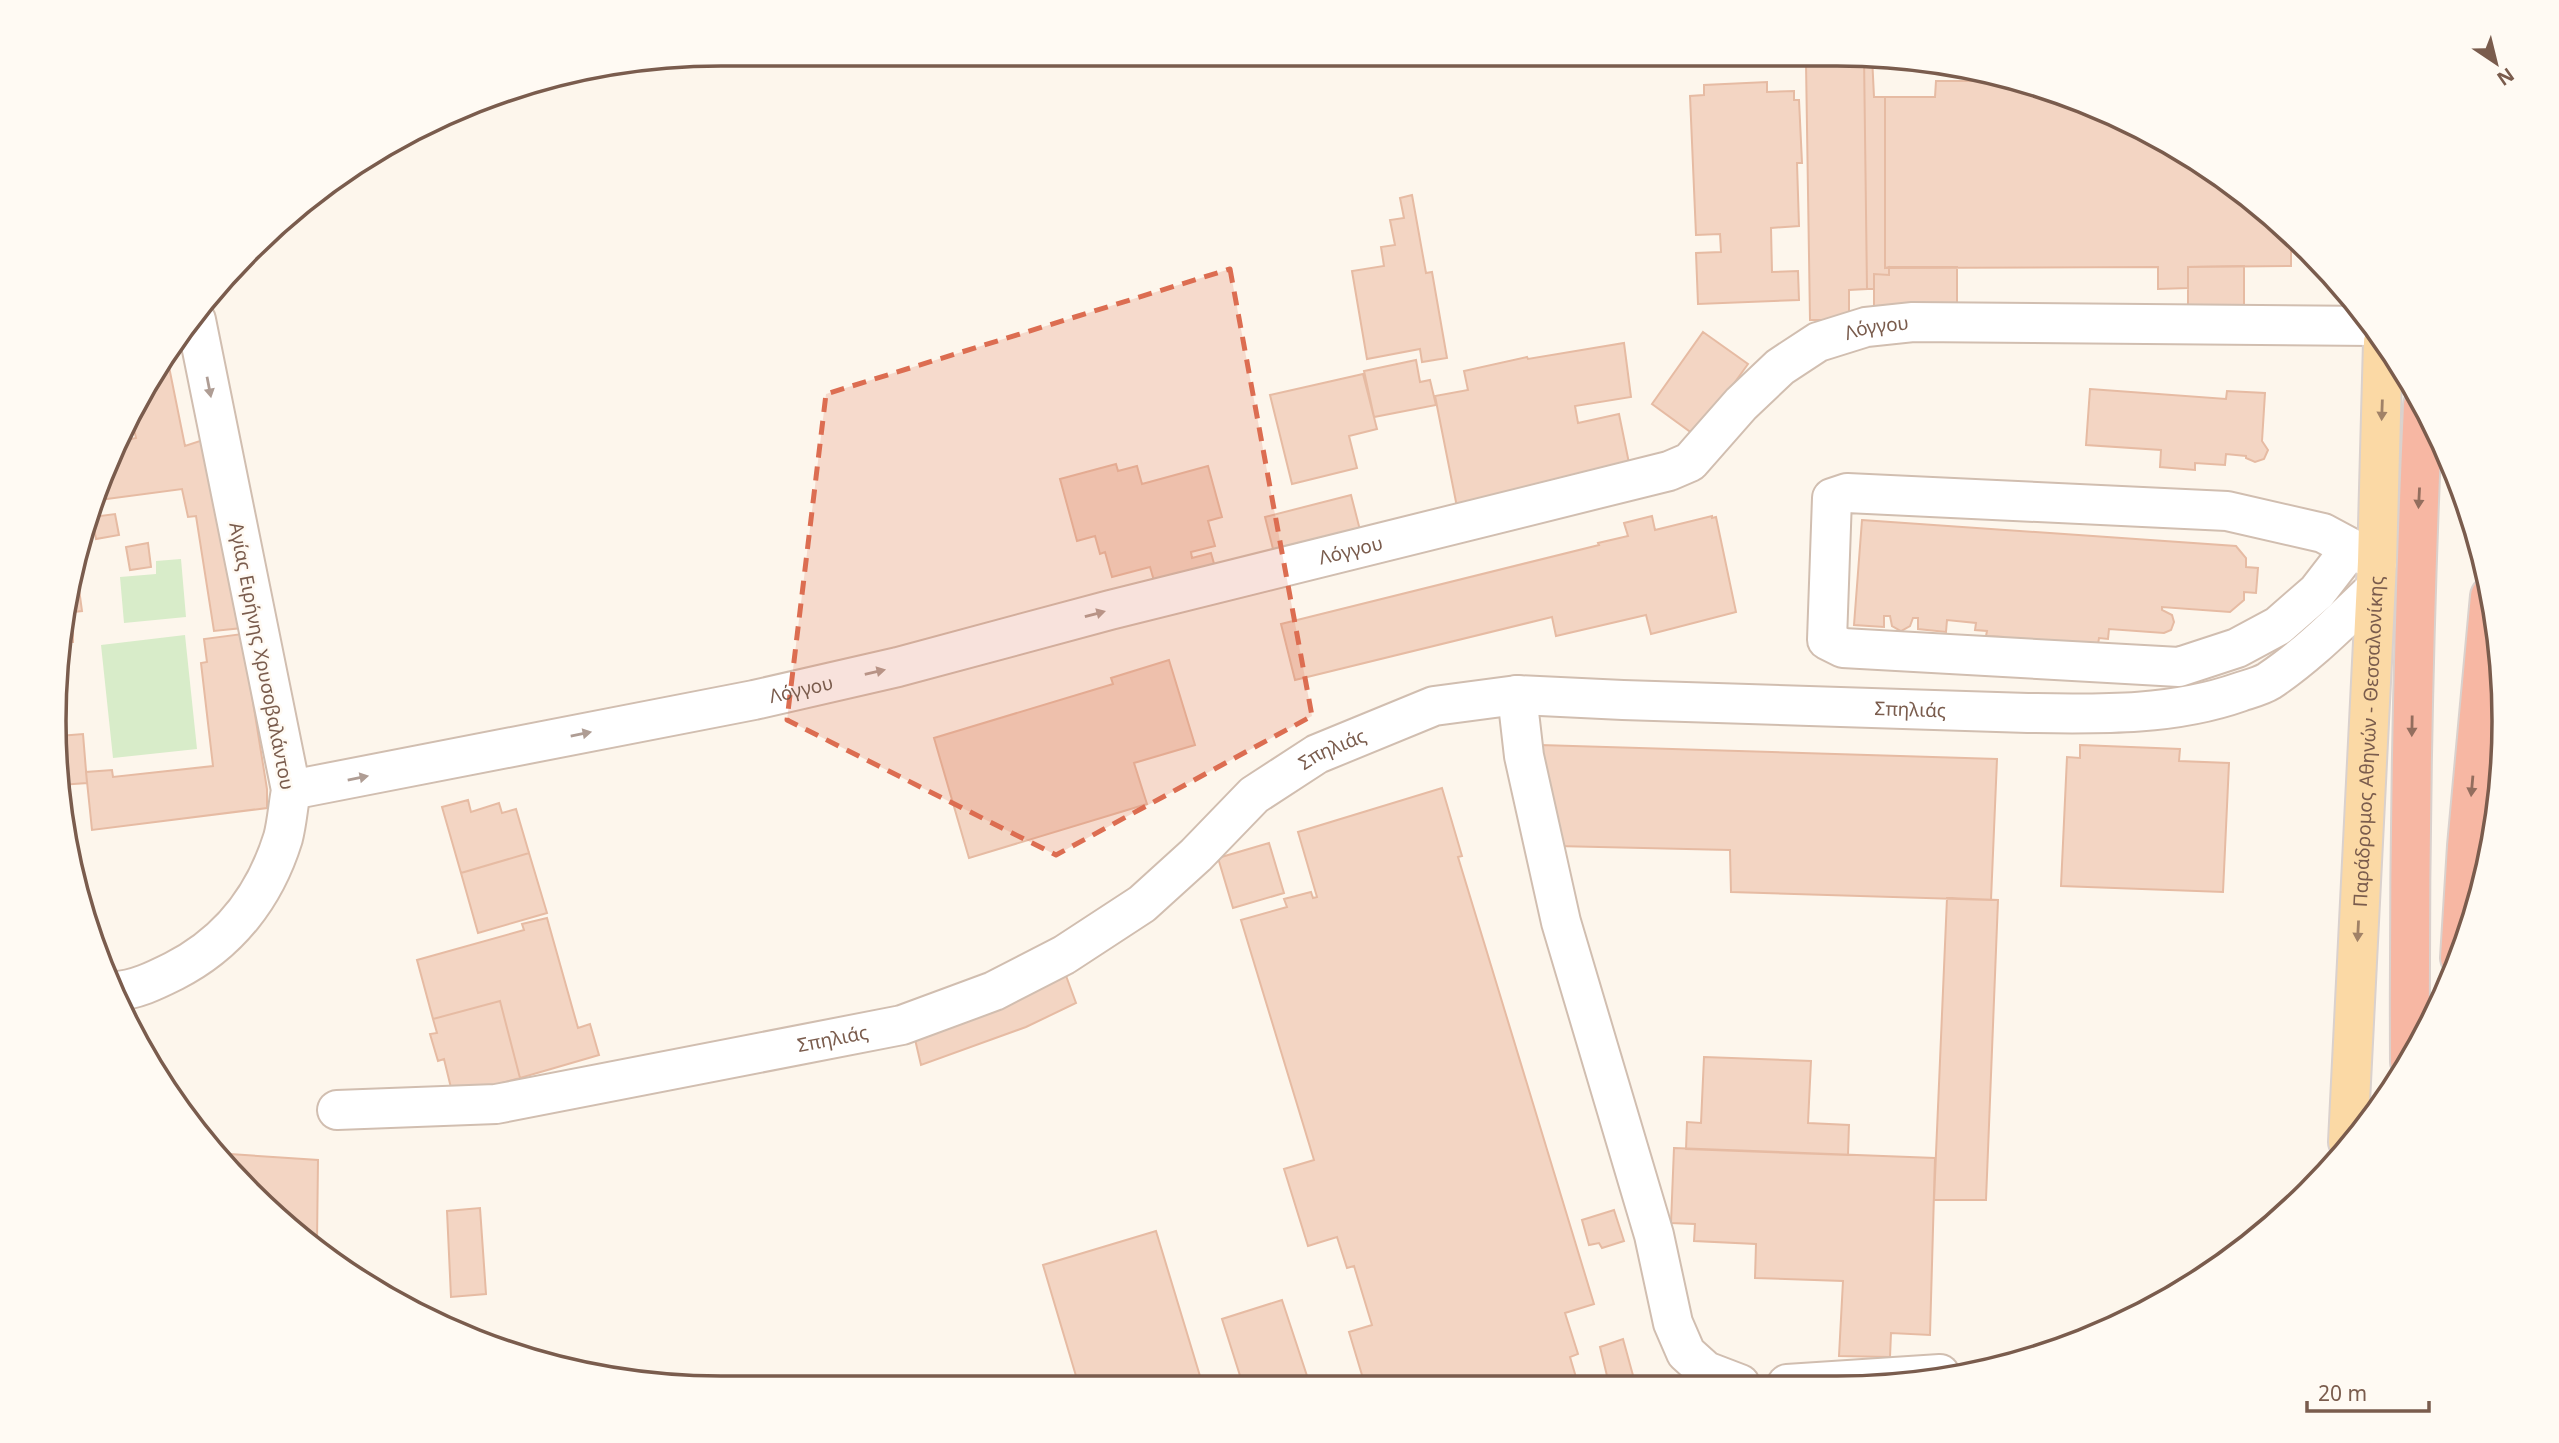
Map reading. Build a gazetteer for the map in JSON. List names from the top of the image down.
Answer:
{
  "streets": {
    "main road": ["Παράδρομος Αθηνών - Θεσσαλονίκης"],
    "street": ["Λόγγου", "Αγίας Ειρήνης Χρυσοβαλάντου", "Σπηλιάς"]
  },
  "crossings": [
    ["Λόγγου", "Αγίας Ειρήνης Χρυσοβαλάντου"],
    ["Σπηλιάς", "Παράδρομος Αθηνών - Θεσσαλονίκης"]
  ],
  "one_way": ["Λόγγου", "Αγίας Ειρήνης Χρυσοβαλάντου", "Παράδρομος Αθηνών - Θεσσαλονίκης"],
  "scale_bar": "20 m",
  "north": "bottom right"
}
